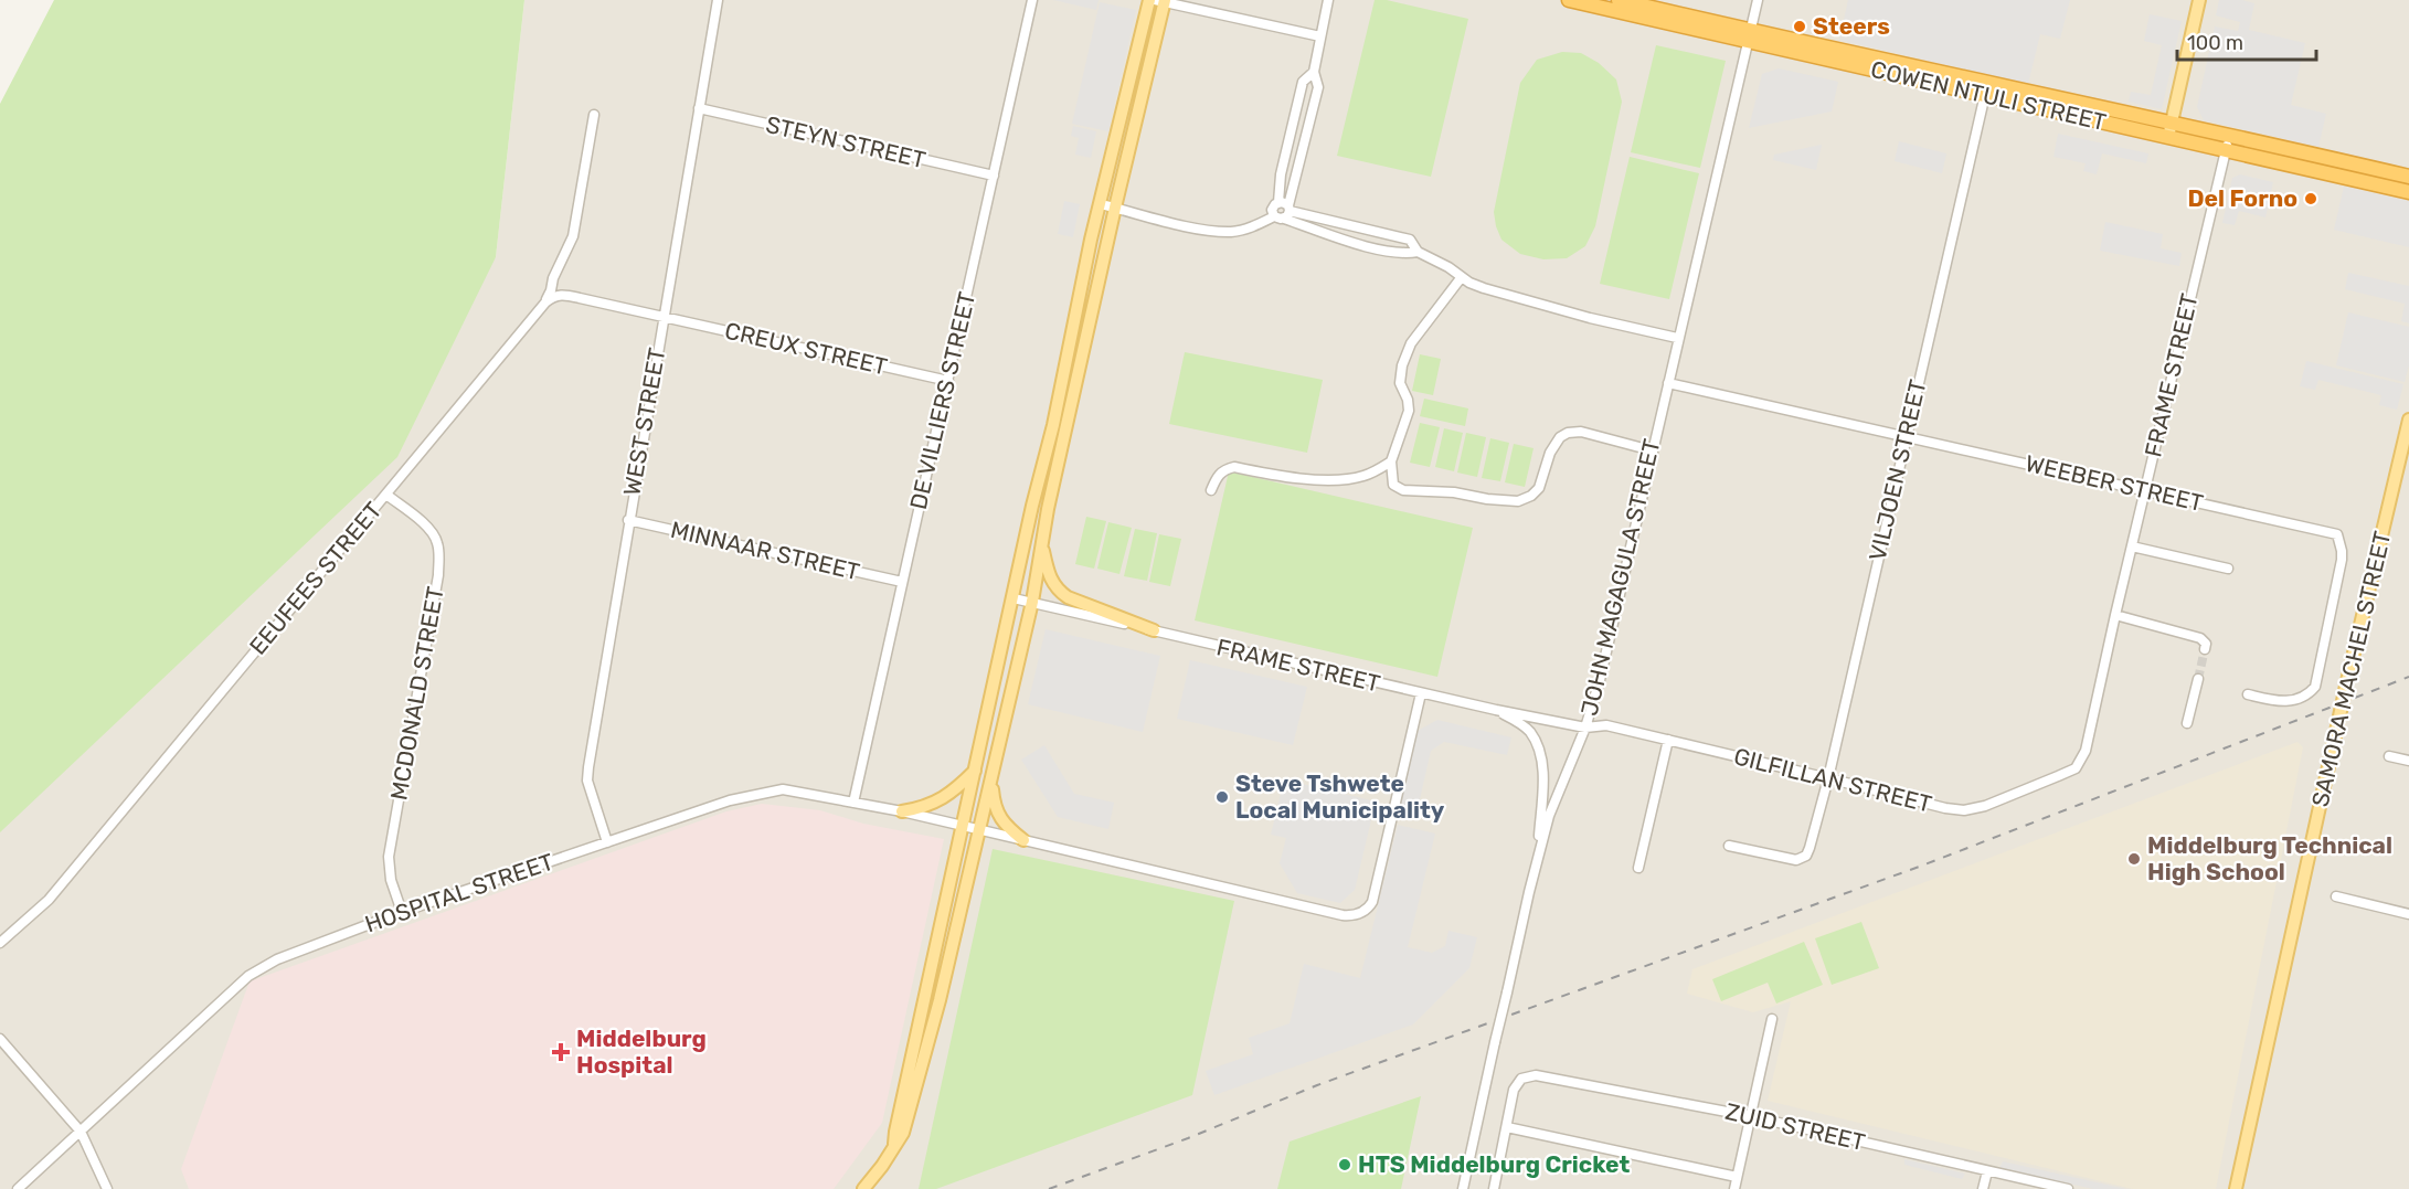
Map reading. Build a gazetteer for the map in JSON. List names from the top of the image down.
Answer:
{
  "streets": {
    "highway": ["COWEN NTULI STREET"],
    "main road": ["SAMORA MACHEL STREET"],
    "street": [
      "STEYN STREET",
      "CREUX STREET",
      "FRAME STREET",
      "DE VILLIERS STREET",
      "WEST STREET",
      "VILJOEN STREET",
      "WEEBER STREET",
      "MINNAAR STREET",
      "JOHN MAGAGULA STREET",
      "EEUFEES STREET",
      "MCDONALD STREET",
      "GILFILLAN STREET",
      "HOSPITAL STREET",
      "ZUID STREET"
    ]
  },
  "crossings": [
    ["COWEN NTULI STREET", "FRAME STREET"],
    ["COWEN NTULI STREET", "VILJOEN STREET"],
    ["COWEN NTULI STREET", "JOHN MAGAGULA STREET"],
    ["STEYN STREET", "DE VILLIERS STREET"],
    ["STEYN STREET", "WEST STREET"],
    ["CREUX STREET", "DE VILLIERS STREET"],
    ["CREUX STREET", "WEST STREET"],
    ["FRAME STREET", "WEEBER STREET"],
    ["FRAME STREET", "JOHN MAGAGULA STREET"],
    ["FRAME STREET", "GILFILLAN STREET"],
    ["FRAME STREET", "HOSPITAL STREET"],
    ["DE VILLIERS STREET", "MINNAAR STREET"],
    ["DE VILLIERS STREET", "HOSPITAL STREET"],
    ["WEST STREET", "MINNAAR STREET"],
    ["WEST STREET", "HOSPITAL STREET"],
    ["VILJOEN STREET", "WEEBER STREET"],
    ["VILJOEN STREET", "GILFILLAN STREET"],
    ["WEEBER STREET", "JOHN MAGAGULA STREET"],
    ["JOHN MAGAGULA STREET", "GILFILLAN STREET"],
    ["EEUFEES STREET", "MCDONALD STREET"],
    ["MCDONALD STREET", "HOSPITAL STREET"]
  ],
  "places": {
    "other": [
      "Steers",
      "Del Forno",
      "Steve Tshwete Local Municipality",
      "Middelburg Technical High School",
      "HTS Middelburg Cricket"
    ],
    "health": ["Middelburg Hospital"]
  },
  "scale_bar": "100 m"
}
